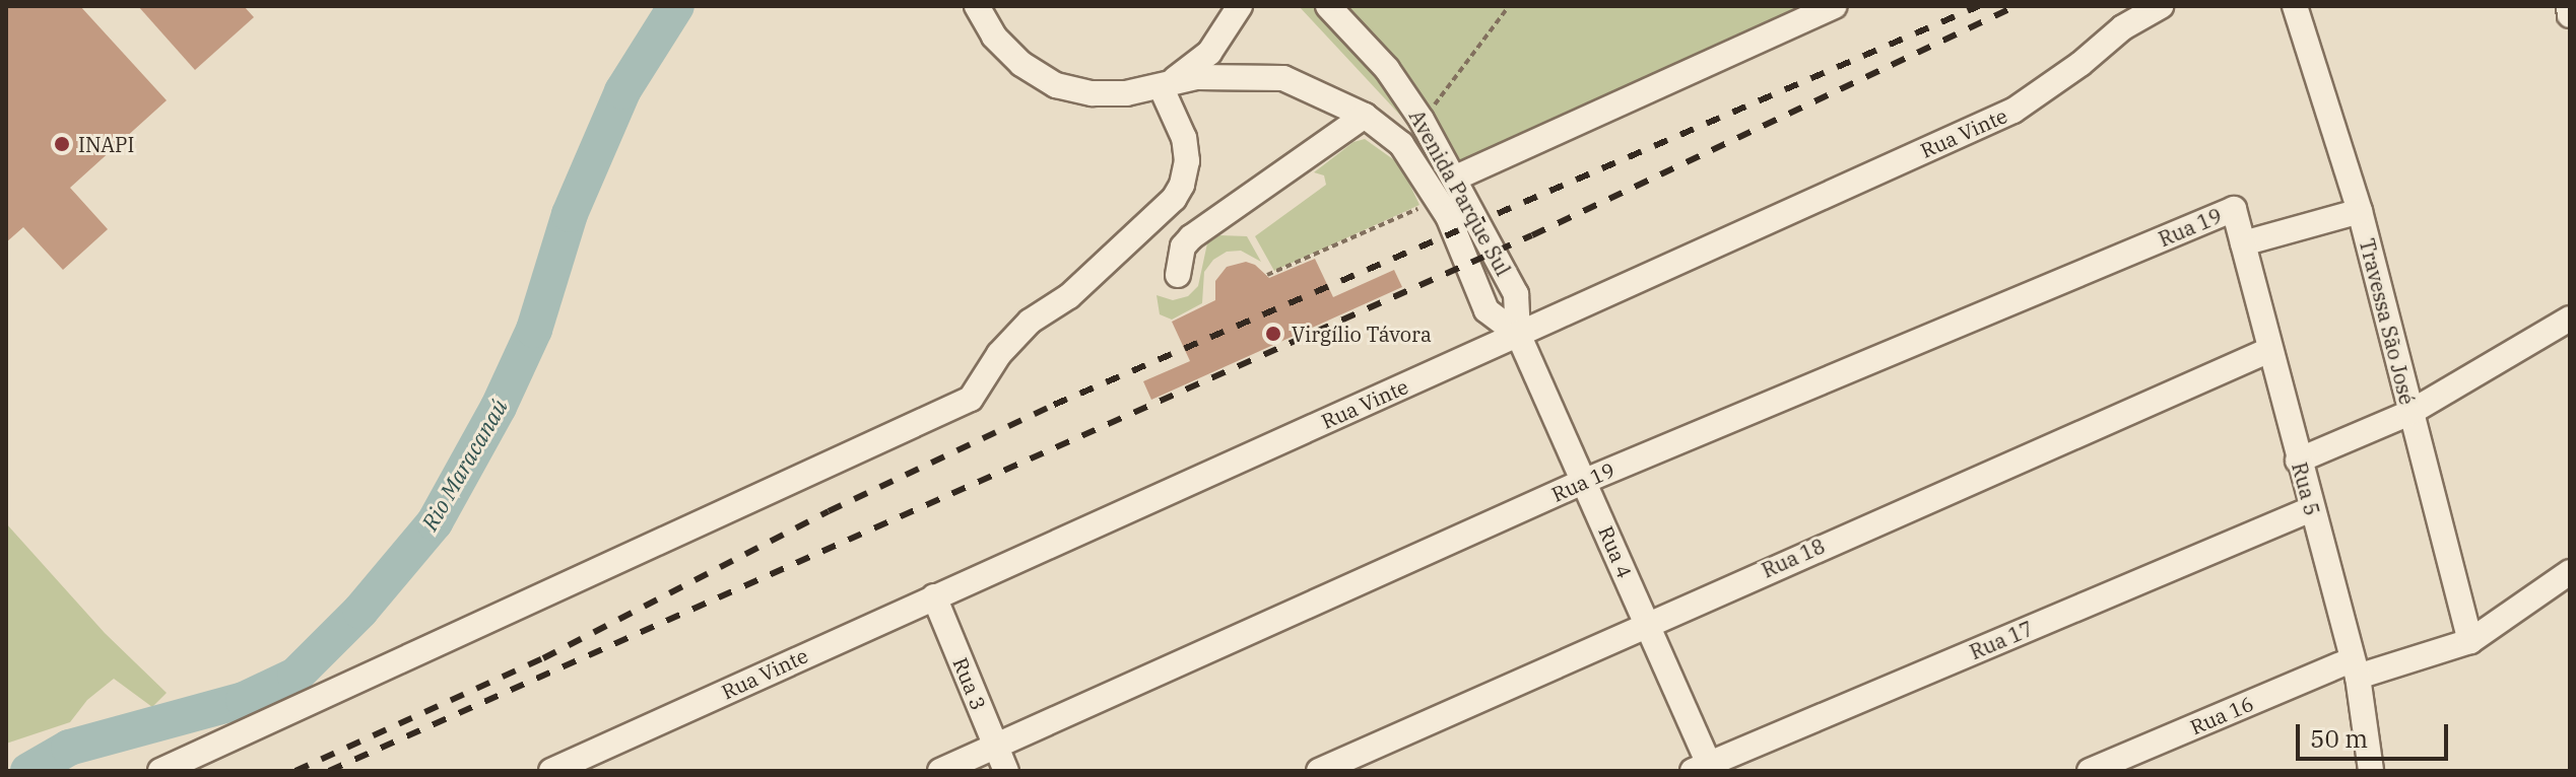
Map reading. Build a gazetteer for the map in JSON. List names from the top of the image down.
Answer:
{
  "streets": {
    "street": [
      "Rua Vinte",
      "Avenida Parque Sul",
      "Rua 19",
      "Travessa São José",
      "Rua 5",
      "Rua 4",
      "Rua 18",
      "Rua 17",
      "Rua 3",
      "Rua 16"
    ]
  },
  "crossings": [
    ["Rua Vinte", "Avenida Parque Sul"],
    ["Rua Vinte", "Rua 4"],
    ["Rua Vinte", "Rua 3"],
    ["Avenida Parque Sul", "Rua 4"],
    ["Rua 19", "Rua 5"],
    ["Rua 19", "Rua 4"],
    ["Rua 19", "Rua 3"],
    ["Travessa São José", "Rua 16"],
    ["Rua 5", "Rua 18"],
    ["Rua 5", "Rua 17"],
    ["Rua 5", "Rua 16"],
    ["Rua 4", "Rua 18"],
    ["Rua 4", "Rua 17"]
  ],
  "water": ["Rio Maracanaú"],
  "places": ["INAPI", "Virgílio Távora"],
  "scale_bar": "50 m"
}
